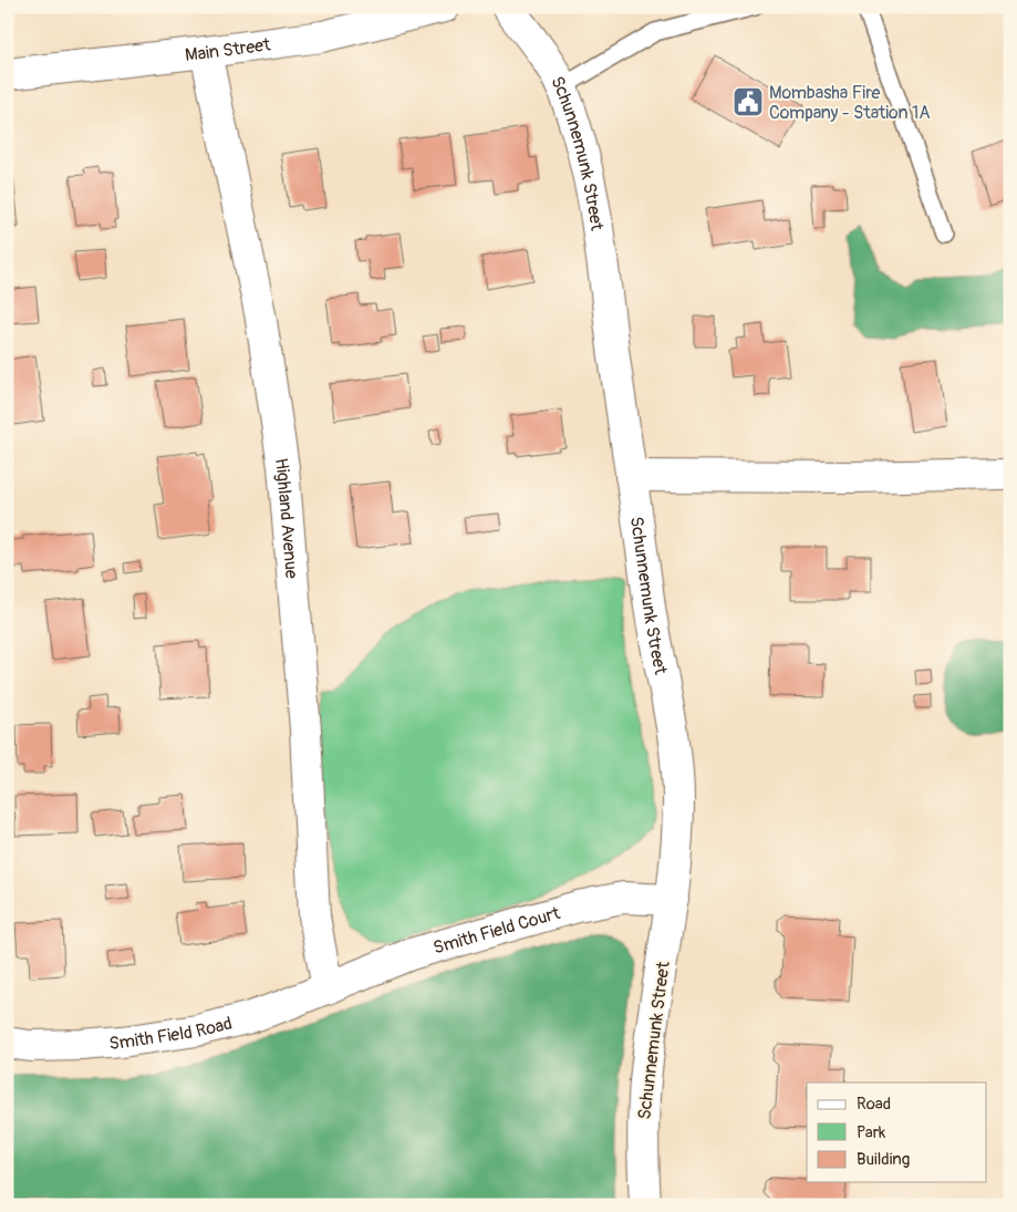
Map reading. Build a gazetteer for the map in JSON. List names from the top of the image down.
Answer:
{
  "streets": {
    "street": [
      "Main Street",
      "Schunnemunk Street",
      "Highland Avenue",
      "Smith Field Court",
      "Smith Field Road"
    ]
  },
  "crossings": [
    ["Main Street", "Highland Avenue"],
    ["Schunnemunk Street", "Smith Field Court"],
    ["Highland Avenue", "Smith Field Court"],
    ["Highland Avenue", "Smith Field Road"],
    ["Smith Field Court", "Smith Field Road"]
  ],
  "places": {
    "public building": ["Mombasha Fire Company - Station 1A"]
  },
  "legend": ["Road", "Park", "Building"]
}
